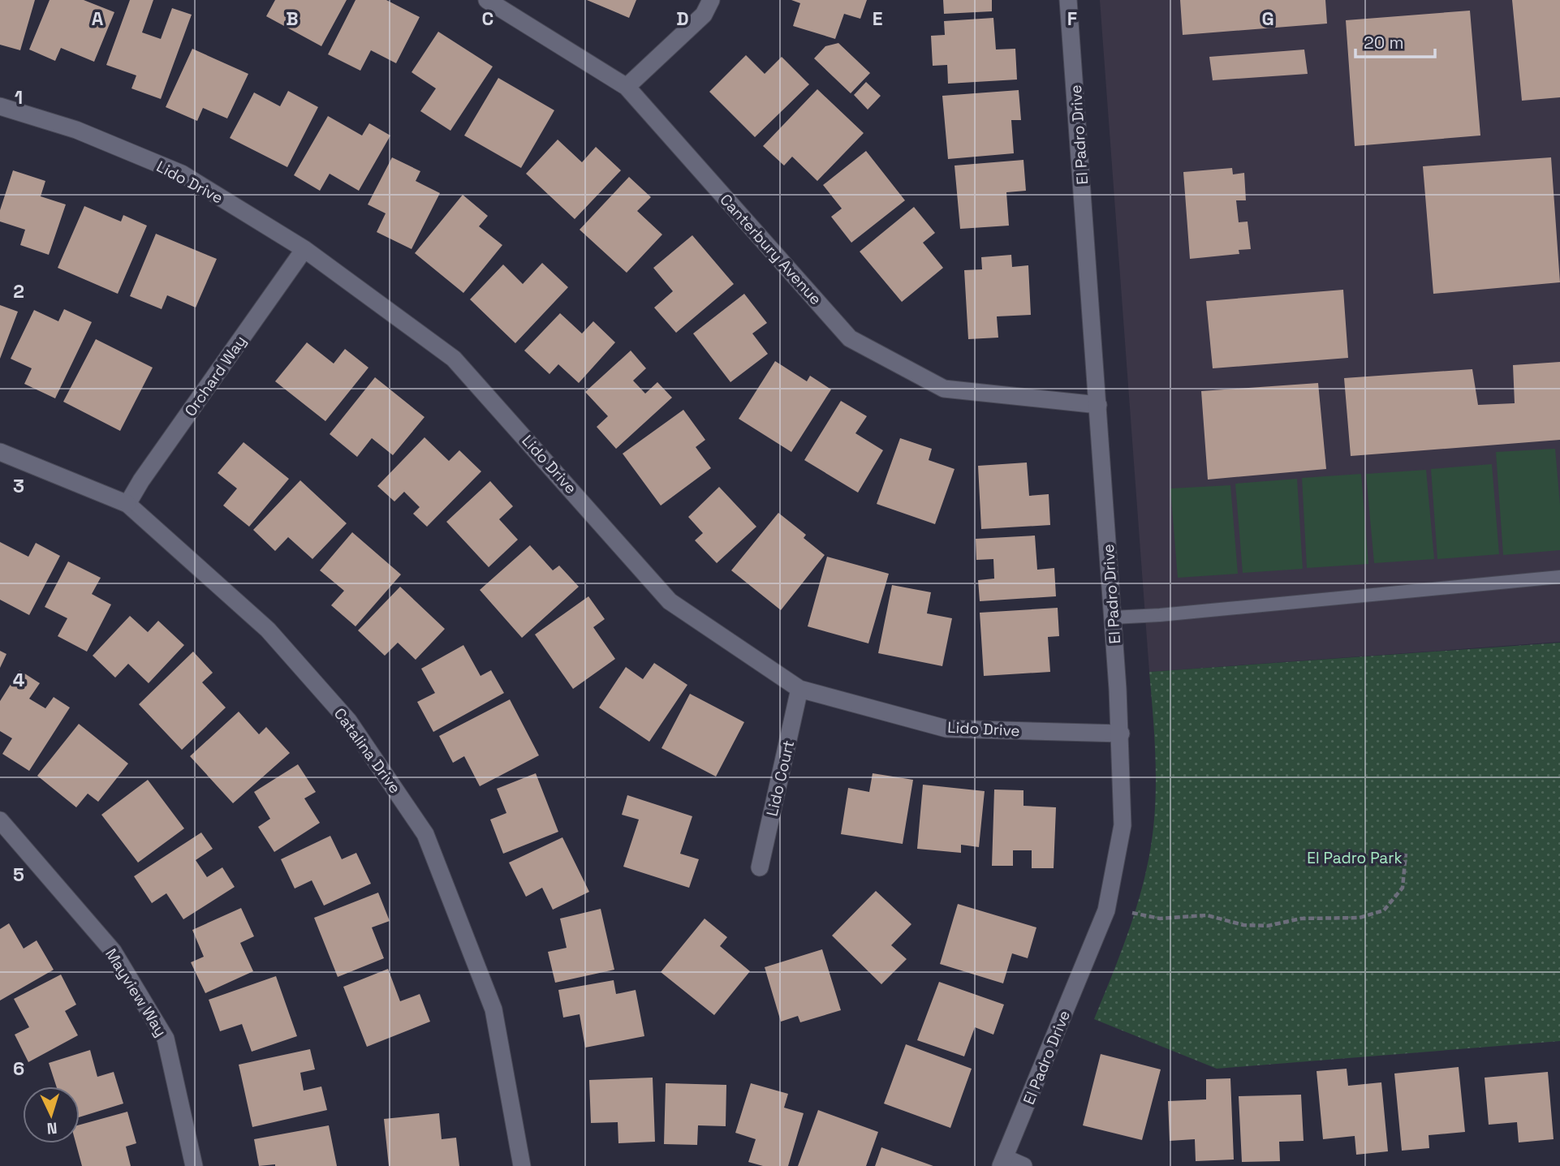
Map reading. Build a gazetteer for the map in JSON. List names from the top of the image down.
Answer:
{
  "streets": {
    "street": [
      "El Padro Drive",
      "Lido Drive",
      "Canterbury Avenue",
      "Orchard Way",
      "Catalina Drive",
      "Lido Court",
      "Mayview Way"
    ]
  },
  "crossings": [
    ["El Padro Drive", "Lido Drive"],
    ["El Padro Drive", "Canterbury Avenue"],
    ["Lido Drive", "Orchard Way"],
    ["Lido Drive", "Lido Court"],
    ["Orchard Way", "Catalina Drive"]
  ],
  "parks": ["El Padro Park"],
  "scale_bar": "20 m",
  "north": "bottom",
  "grid": {
    "columns": [
      "A",
      "B",
      "C",
      "D",
      "E",
      "F",
      "G"
    ],
    "rows": [
      "1",
      "2",
      "3",
      "4",
      "5",
      "6"
    ]
  }
}
